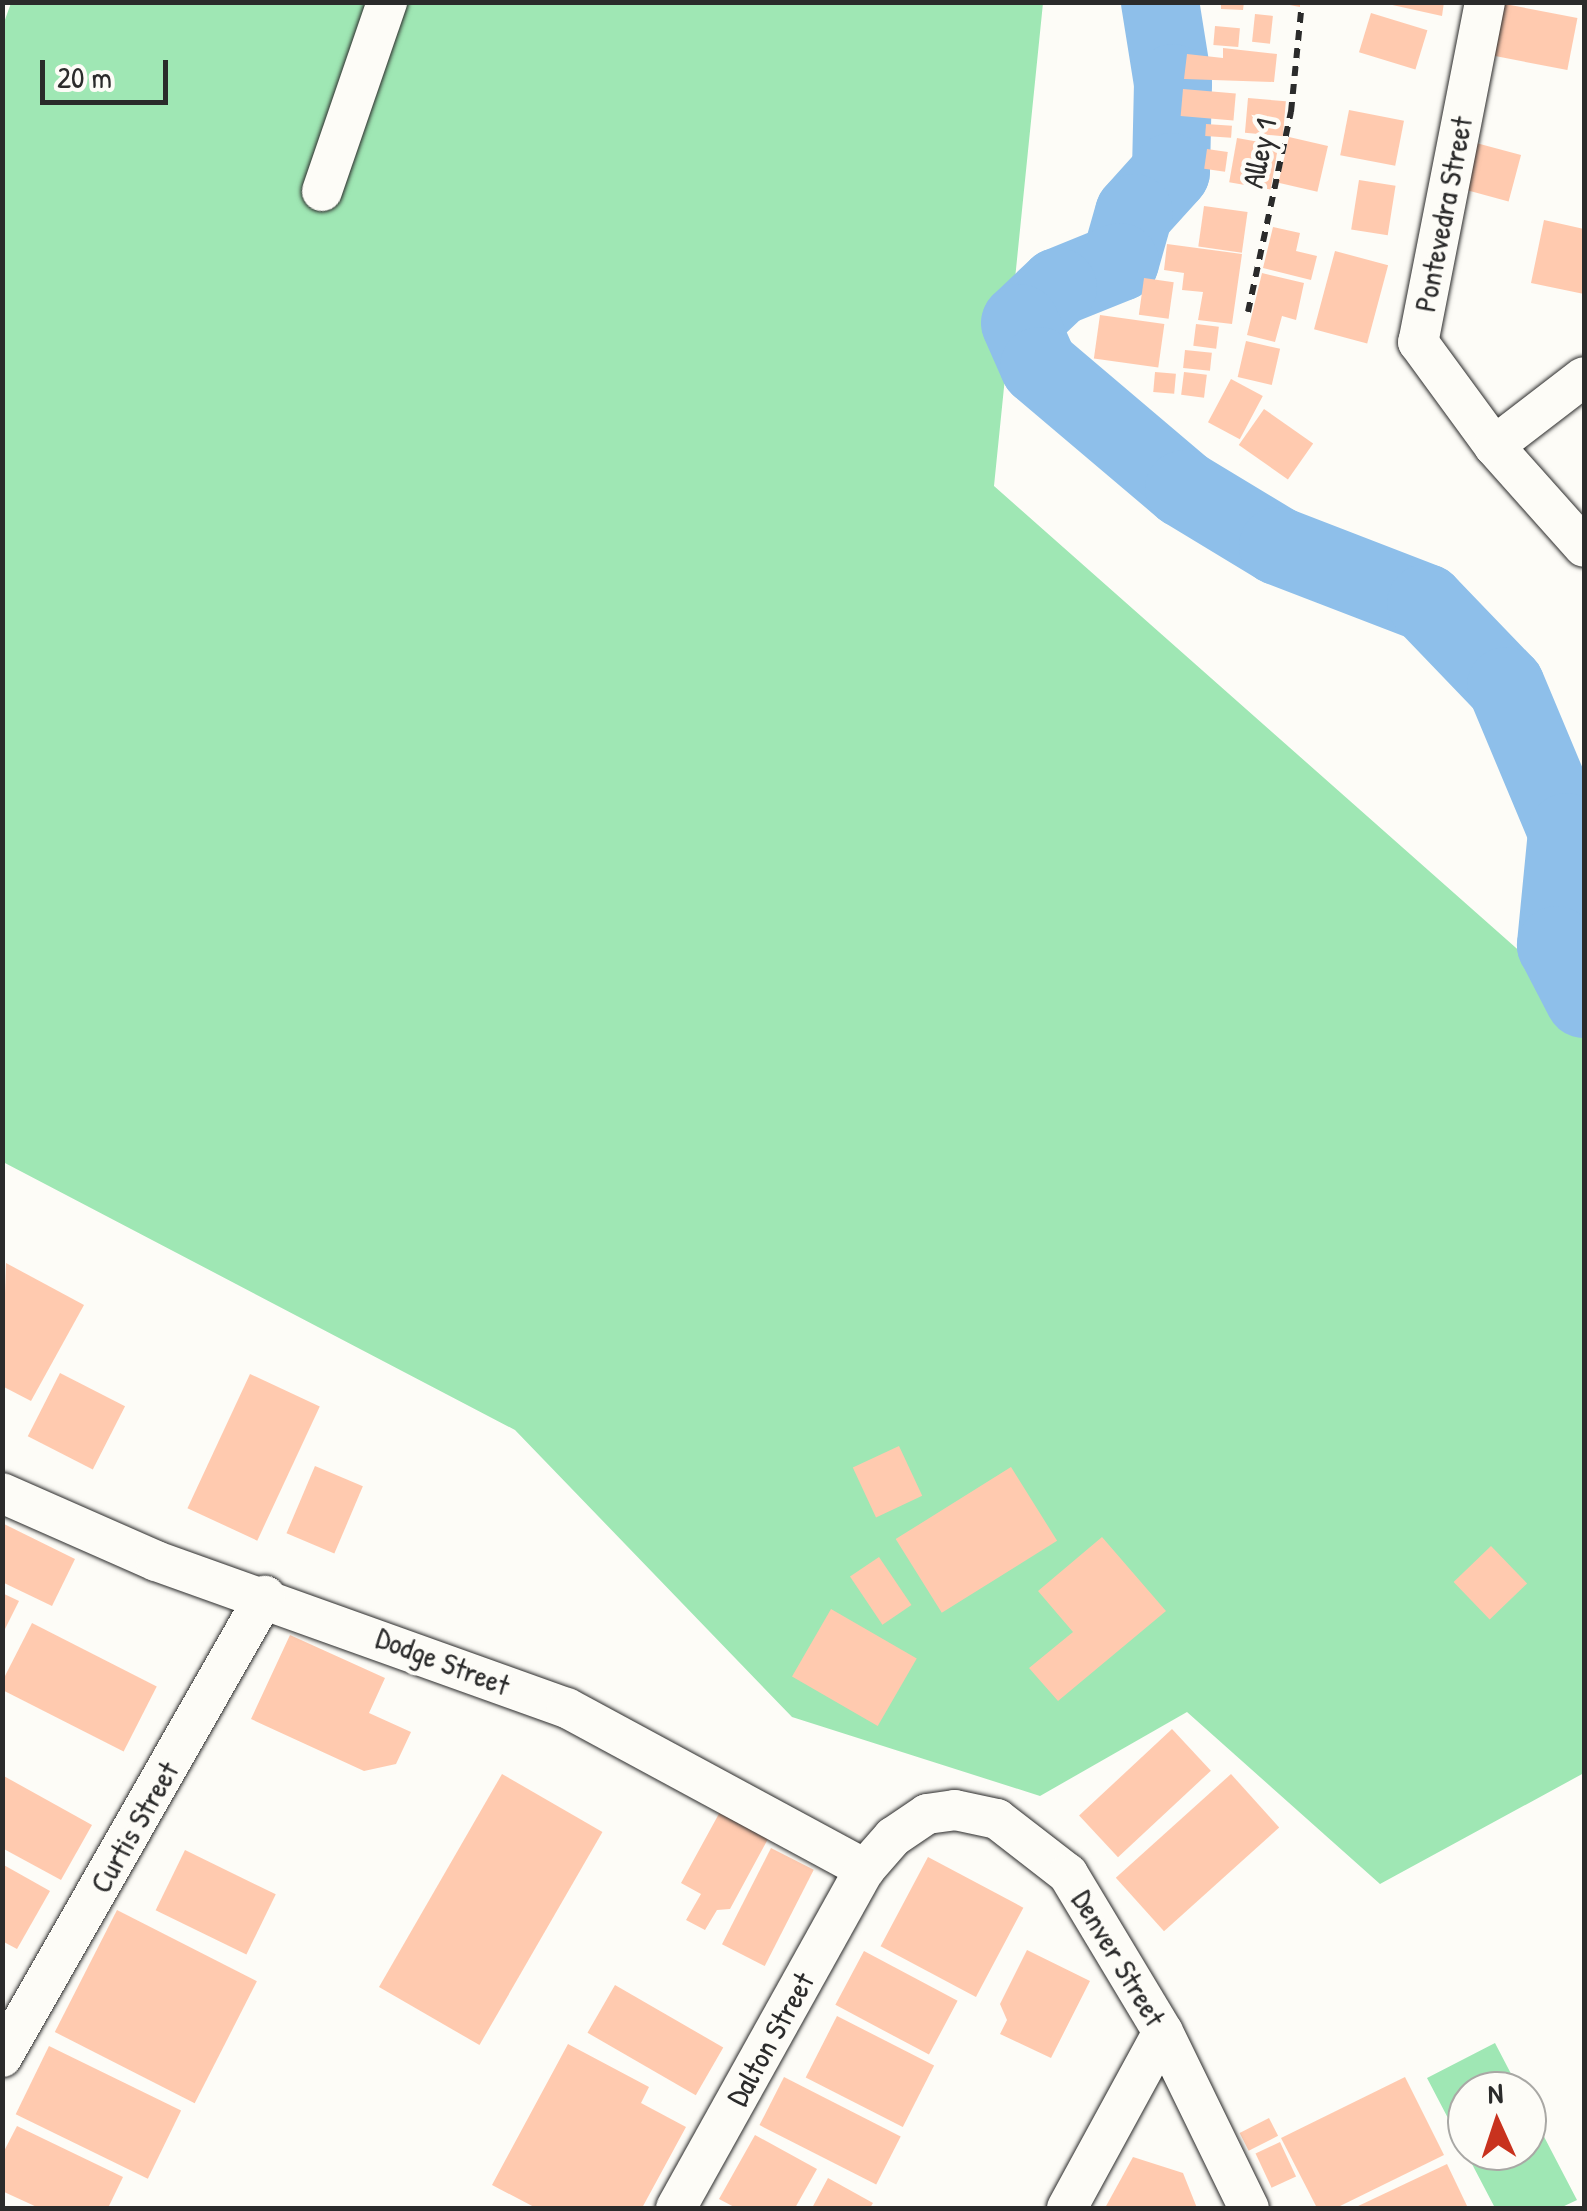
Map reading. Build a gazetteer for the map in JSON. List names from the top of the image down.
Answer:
{
  "streets": {
    "street": [
      "Pontevedra Street",
      "Dodge Street",
      "Curtis Street",
      "Denver Street",
      "Dalton Street"
    ],
    "path": ["Alley 1"]
  },
  "crossings": [
    ["Dodge Street", "Curtis Street"],
    ["Dodge Street", "Denver Street"],
    ["Dodge Street", "Dalton Street"],
    ["Denver Street", "Dalton Street"]
  ],
  "scale_bar": "20 m",
  "north": "top"
}
